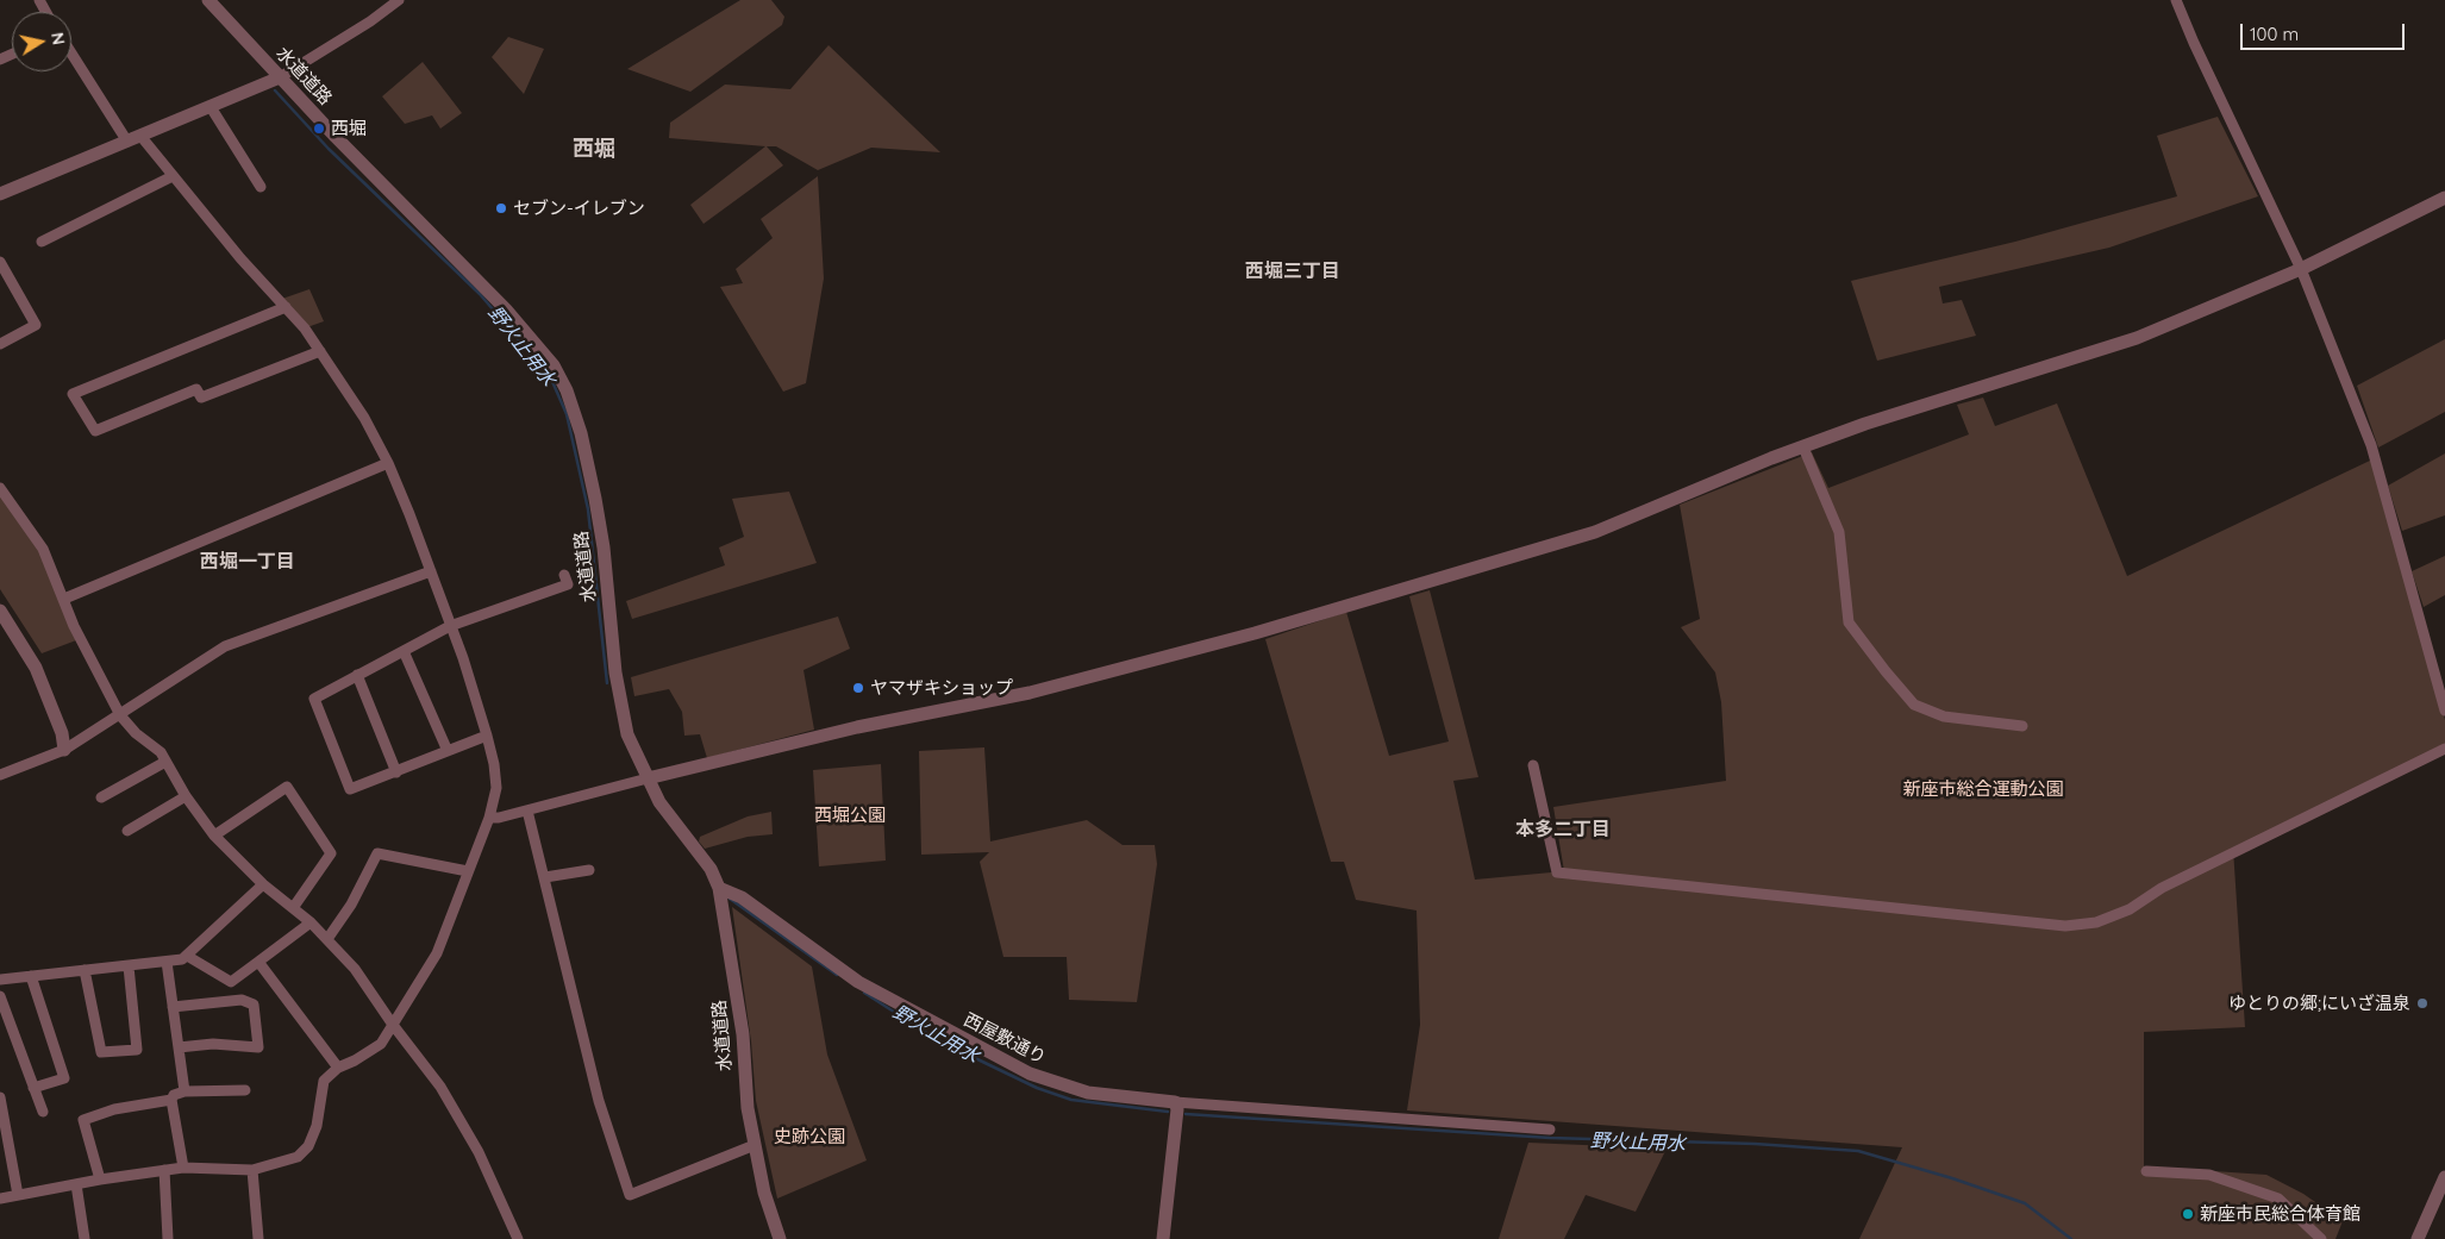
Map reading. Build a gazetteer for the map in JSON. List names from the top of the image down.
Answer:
{
  "streets": {
    "street": ["水道道路", "西屋敷通り"]
  },
  "crossings": [
    ["水道道路", "西屋敷通り"]
  ],
  "districts": [
    "西堀",
    "西堀三丁目",
    "西堀一丁目",
    "本多二丁目"
  ],
  "water": ["野火止用水"],
  "parks": ["新座市総合運動公園", "西堀公園", "史跡公園"],
  "places": [
    "西堀",
    "セブン-イレブン",
    "ヤマザキショップ",
    "ゆとりの郷;にいざ温泉",
    "新座市民総合体育館"
  ],
  "scale_bar": "100 m",
  "north": "right"
}
